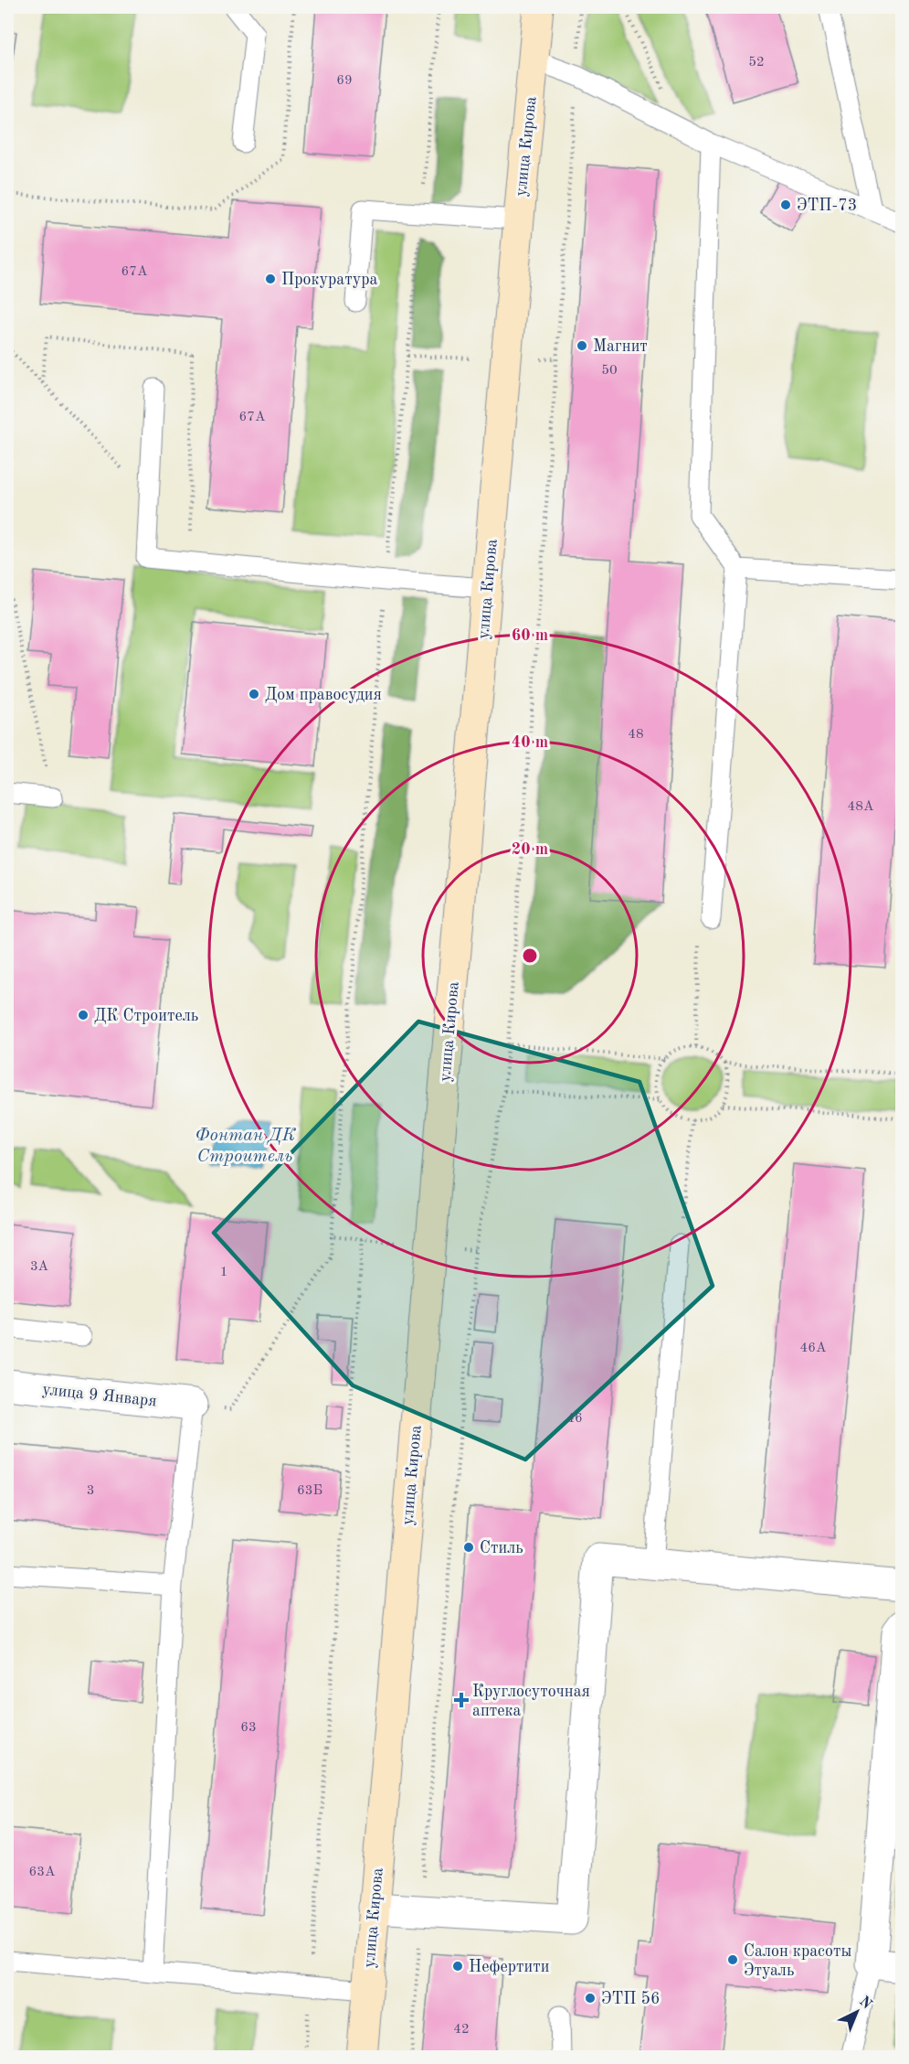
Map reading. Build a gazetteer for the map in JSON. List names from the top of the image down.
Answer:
{
  "streets": {
    "main road": ["улица Кирова"],
    "street": ["улица 9 Января"]
  },
  "water": ["Фонтан ДК Строитель"],
  "places": {
    "other": [
      "ЭТП-73",
      "Прокуратура",
      "Магнит",
      "Дом правосудия",
      "ДК Строитель",
      "Стиль",
      "Салон красоты Этуаль",
      "Нефертити",
      "ЭТП 56"
    ],
    "health": ["Круглосуточная аптека"]
  },
  "house_numbers": [
    "52",
    "69",
    "67А",
    "50",
    "67А",
    "48",
    "48А",
    "3А",
    "1",
    "46А",
    "46",
    "3",
    "63Б",
    "63",
    "63А",
    "42"
  ],
  "north": "top right",
  "rings": ["60 m", "40 m", "20 m"]
}
